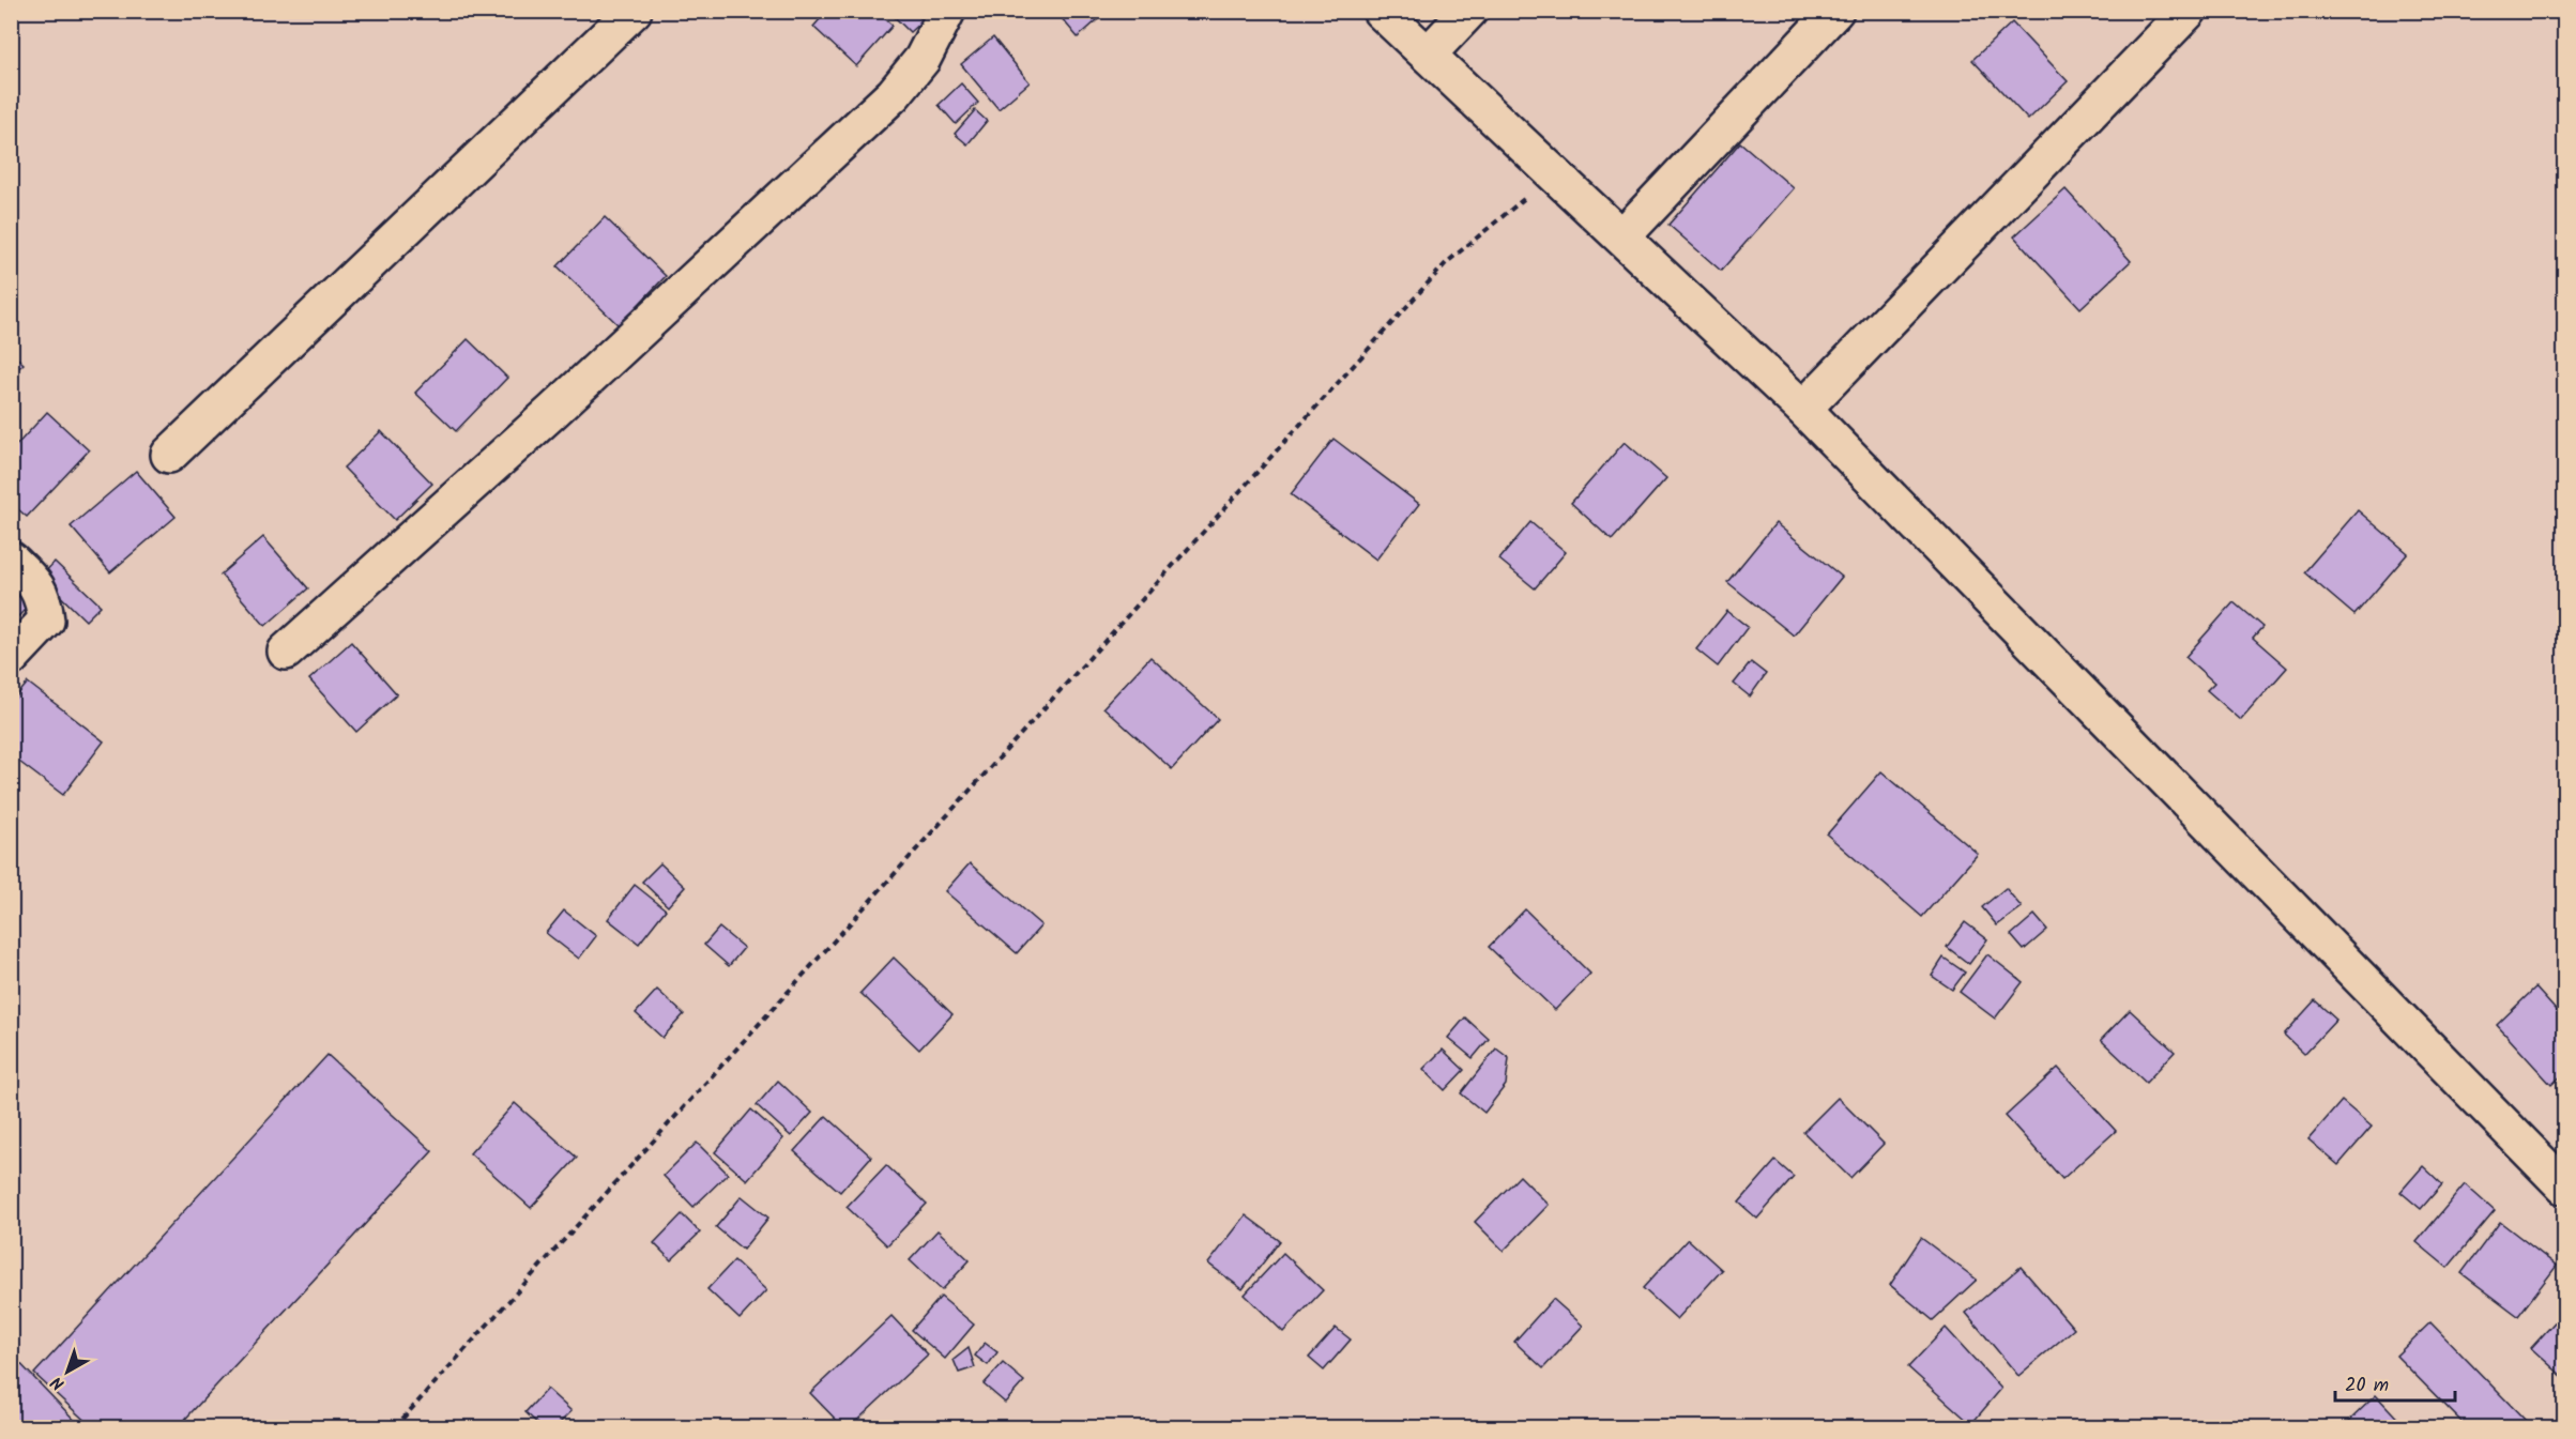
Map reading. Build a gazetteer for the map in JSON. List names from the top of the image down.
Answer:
{
  "scale_bar": "20 m",
  "north": "bottom left"
}
